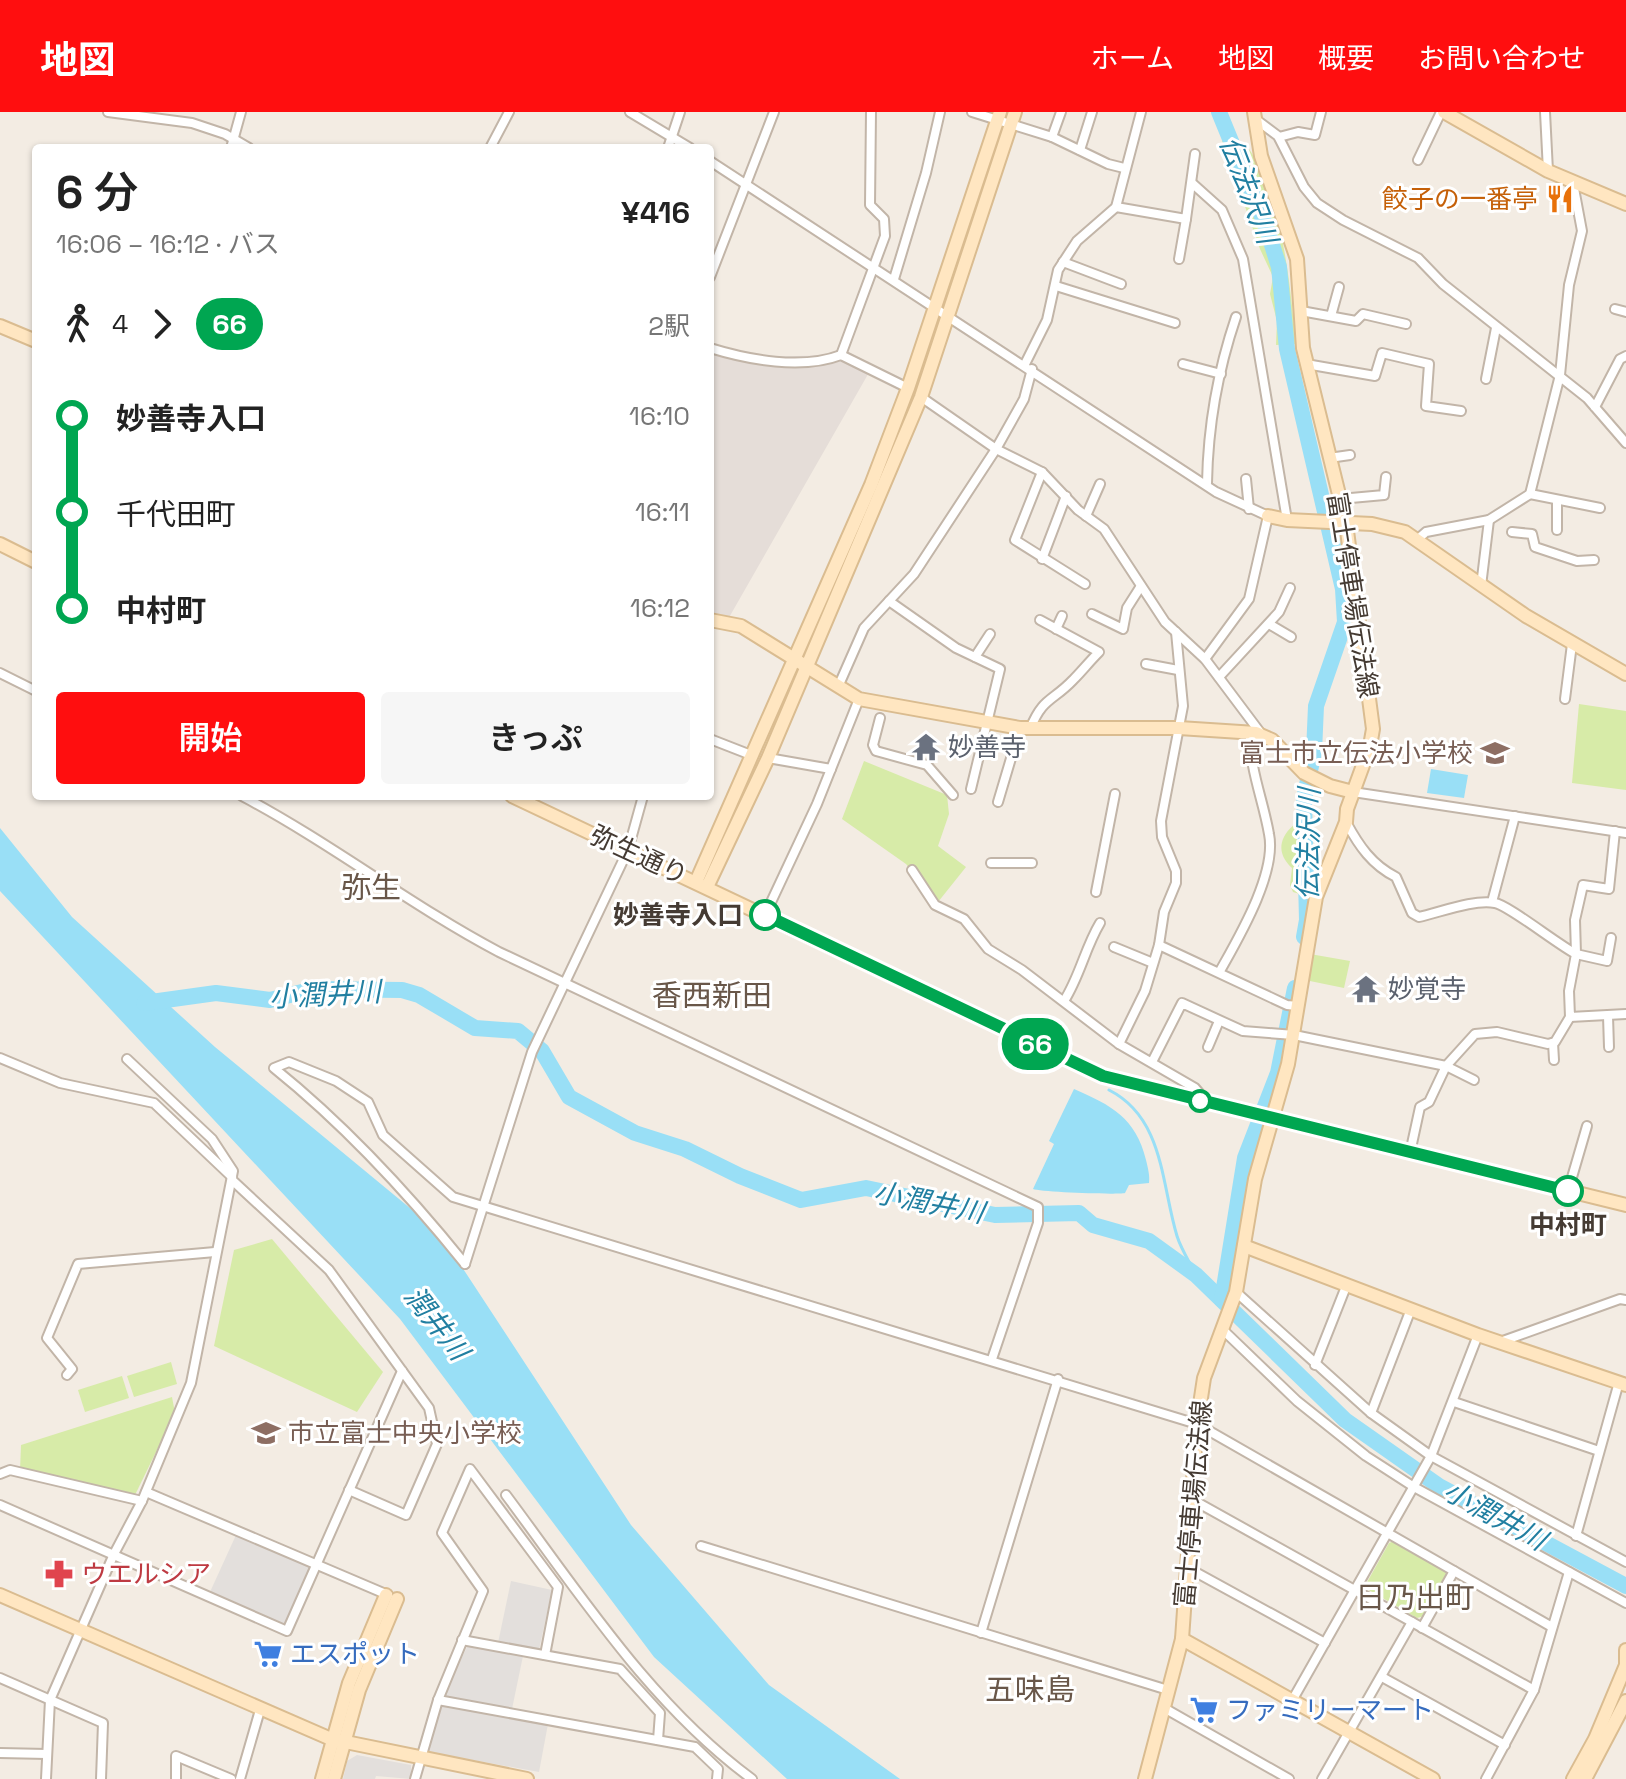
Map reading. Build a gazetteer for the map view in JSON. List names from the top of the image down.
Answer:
{
  "streets": {
    "street": ["富士停車場伝法線", "弥生通り"]
  },
  "crossings": [
    ["富士停車場伝法線", "弥生通り"]
  ],
  "districts": [
    "弥生",
    "香西新田",
    "日乃出町",
    "五味島"
  ],
  "water": ["伝法沢川", "小潤井川", "潤井川"],
  "places": {
    "restaurant": ["餃子の一番亭"],
    "temple": ["妙善寺", "妙覚寺"],
    "school or university": ["富士市立伝法小学校", "市立富士中央小学校"],
    "other": ["妙善寺入口", "中村町"],
    "pharmacy": ["ウエルシア"],
    "supermarket": ["エスポット", "ファミリーマート"]
  },
  "lines": ["bus line 66"],
  "page": {
    "header": "地図",
    "nav": [
      "ホーム",
      "地図",
      "概要",
      "お問い合わせ"
    ],
    "on_map": "66",
    "heading": ["6 分", "16:06 – 16:12 · バス", "¥416"],
    "legs": ["4", "66", "2駅"],
    "list": [
      {
        "name": "妙善寺入口",
        "value": "16:10"
      },
      {
        "name": "千代田町",
        "value": "16:11"
      },
      {
        "name": "中村町",
        "value": "16:12"
      }
    ],
    "buttons": ["開始", "きっぷ"]
  }
}
